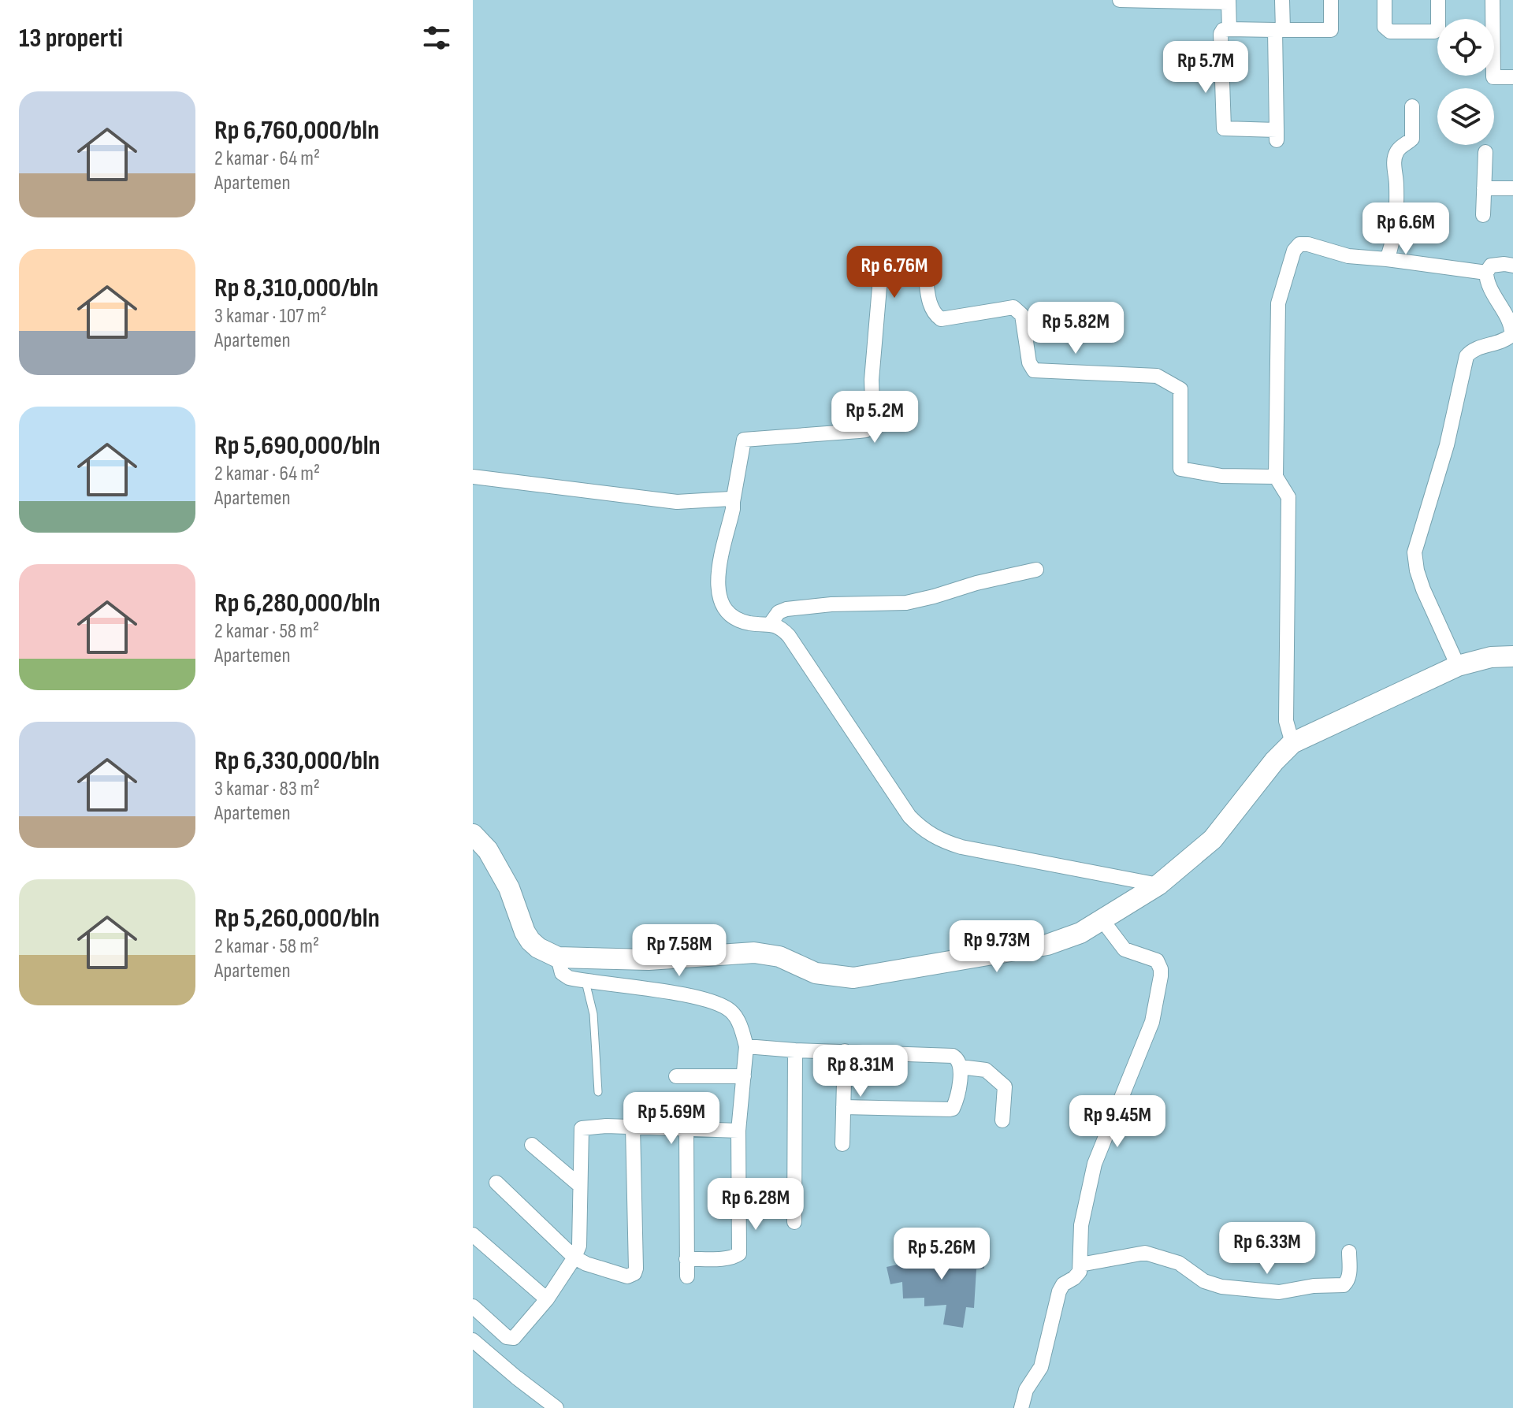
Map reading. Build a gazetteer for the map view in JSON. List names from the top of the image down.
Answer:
{
  "page": {
    "heading": "13 properti",
    "price": [
      "Rp 5.7M",
      "Rp 6.6M",
      "Rp 6.76M",
      "Rp 5.82M",
      "Rp 5.2M",
      "Rp 9.73M",
      "Rp 7.58M",
      "Rp 8.31M",
      "Rp 5.69M",
      "Rp 9.45M",
      "Rp 6.28M",
      "Rp 6.33M",
      "Rp 5.26M"
    ],
    "list": [
      {
        "name": "Rp 6,760,000/bln",
        "note": "2 kamar · 64 m² · Apartemen"
      },
      {
        "name": "Rp 8,310,000/bln",
        "note": "3 kamar · 107 m² · Apartemen"
      },
      {
        "name": "Rp 5,690,000/bln",
        "note": "2 kamar · 64 m² · Apartemen"
      },
      {
        "name": "Rp 6,280,000/bln",
        "note": "2 kamar · 58 m² · Apartemen"
      },
      {
        "name": "Rp 6,330,000/bln",
        "note": "3 kamar · 83 m² · Apartemen"
      },
      {
        "name": "Rp 5,260,000/bln",
        "note": "2 kamar · 58 m² · Apartemen"
      }
    ]
  }
}
